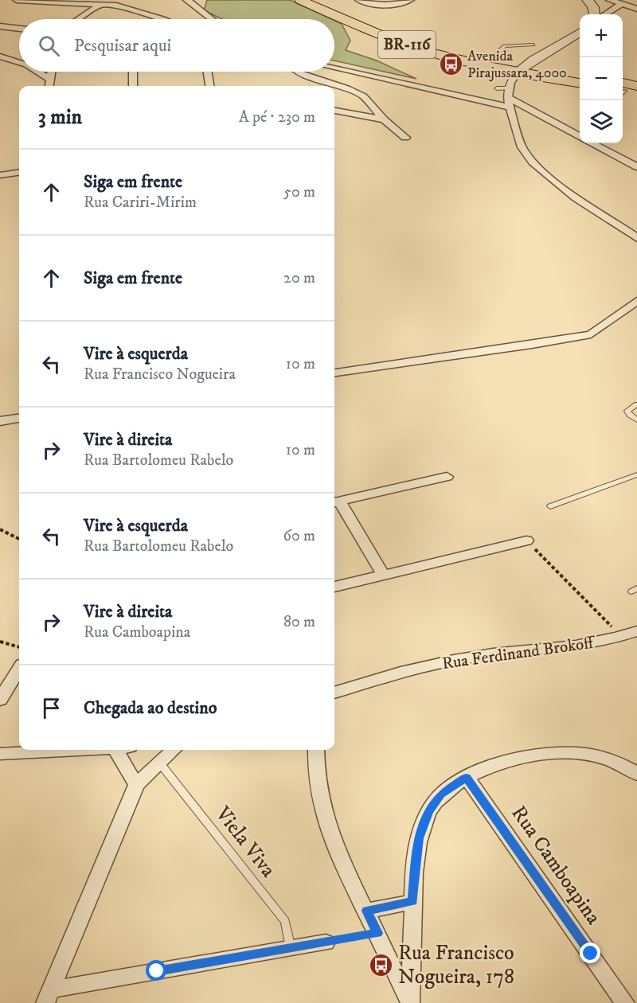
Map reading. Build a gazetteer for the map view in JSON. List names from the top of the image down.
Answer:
{
  "streets": {
    "main road": ["BR-116"],
    "street": ["Rua Ferdinand Brokoff", "Rua Camboapina"],
    "lane": ["Viela Viva"]
  },
  "places": {
    "bus stop": ["Avenida Pirajussara, 4000", "Rua Francisco Nogueira, 178"]
  },
  "page": {
    "map_buttons": ["+", "−"],
    "search": "Pesquisar aqui",
    "heading": ["3 min", "A pé · 230 m"],
    "list": [
      ["Siga em frente", "Rua Cariri-Mirim", "50 m"],
      ["Siga em frente", "20 m"],
      ["Vire à esquerda", "Rua Francisco Nogueira", "10 m"],
      ["Vire à direita", "Rua Bartolomeu Rabelo", "10 m"],
      ["Vire à esquerda", "Rua Bartolomeu Rabelo", "60 m"],
      ["Vire à direita", "Rua Camboapina", "80 m"],
      "Chegada ao destino"
    ]
  }
}
